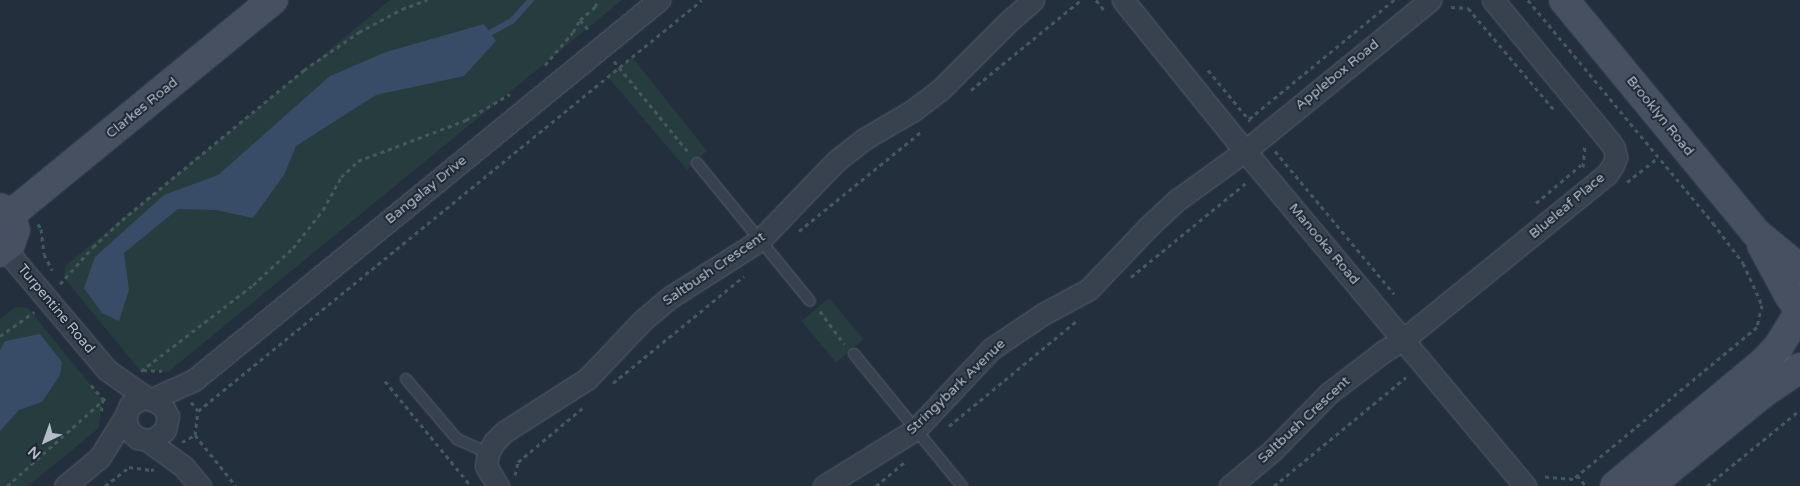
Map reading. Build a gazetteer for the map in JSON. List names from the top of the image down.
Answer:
{
  "streets": {
    "street": [
      "Applebox Road",
      "Clarkes Road",
      "Brooklyn Road",
      "Bangalay Drive",
      "Blueleaf Place",
      "Manooka Road",
      "Saltbush Crescent",
      "Turpentine Road",
      "Stringybark Avenue"
    ]
  },
  "crossings": [
    ["Applebox Road", "Manooka Road"],
    ["Applebox Road", "Stringybark Avenue"],
    ["Bangalay Drive", "Turpentine Road"],
    ["Blueleaf Place", "Manooka Road"],
    ["Blueleaf Place", "Saltbush Crescent"],
    ["Manooka Road", "Saltbush Crescent"],
    ["Manooka Road", "Stringybark Avenue"]
  ],
  "north": "bottom left"
}
